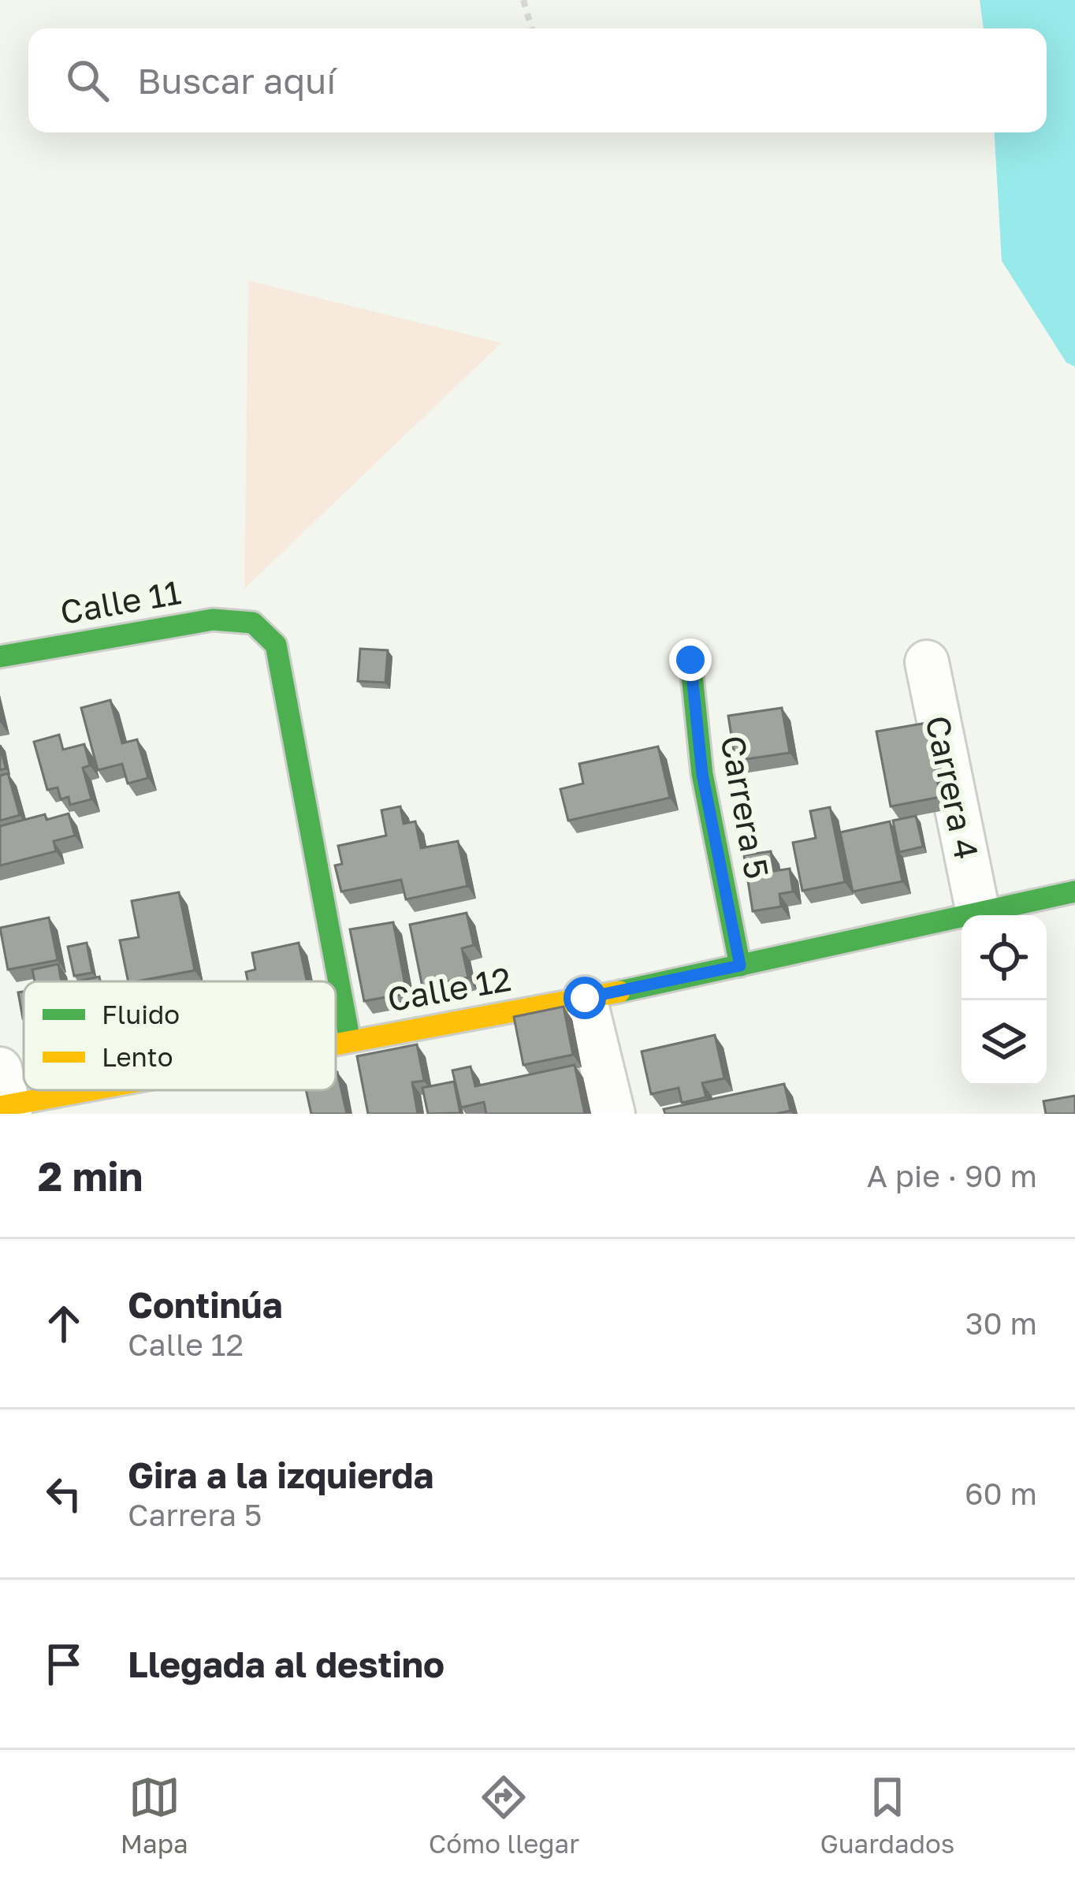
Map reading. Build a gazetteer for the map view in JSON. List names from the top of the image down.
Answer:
{
  "streets": {
    "street": [
      "Calle 11",
      "Carrera 4",
      "Carrera 5",
      "Calle 12"
    ]
  },
  "crossings": [
    ["Calle 11", "Calle 12"],
    ["Carrera 4", "Calle 12"],
    ["Carrera 5", "Calle 12"]
  ],
  "legend": ["Fluido", "Lento"],
  "page": {
    "search": "Buscar aquí",
    "heading": ["2 min", "A pie · 90 m"],
    "list": [
      ["Continúa", "Calle 12", "30 m"],
      ["Gira a la izquierda", "Carrera 5", "60 m"],
      "Llegada al destino"
    ],
    "nav": ["Mapa", "Cómo llegar", "Guardados"]
  }
}
